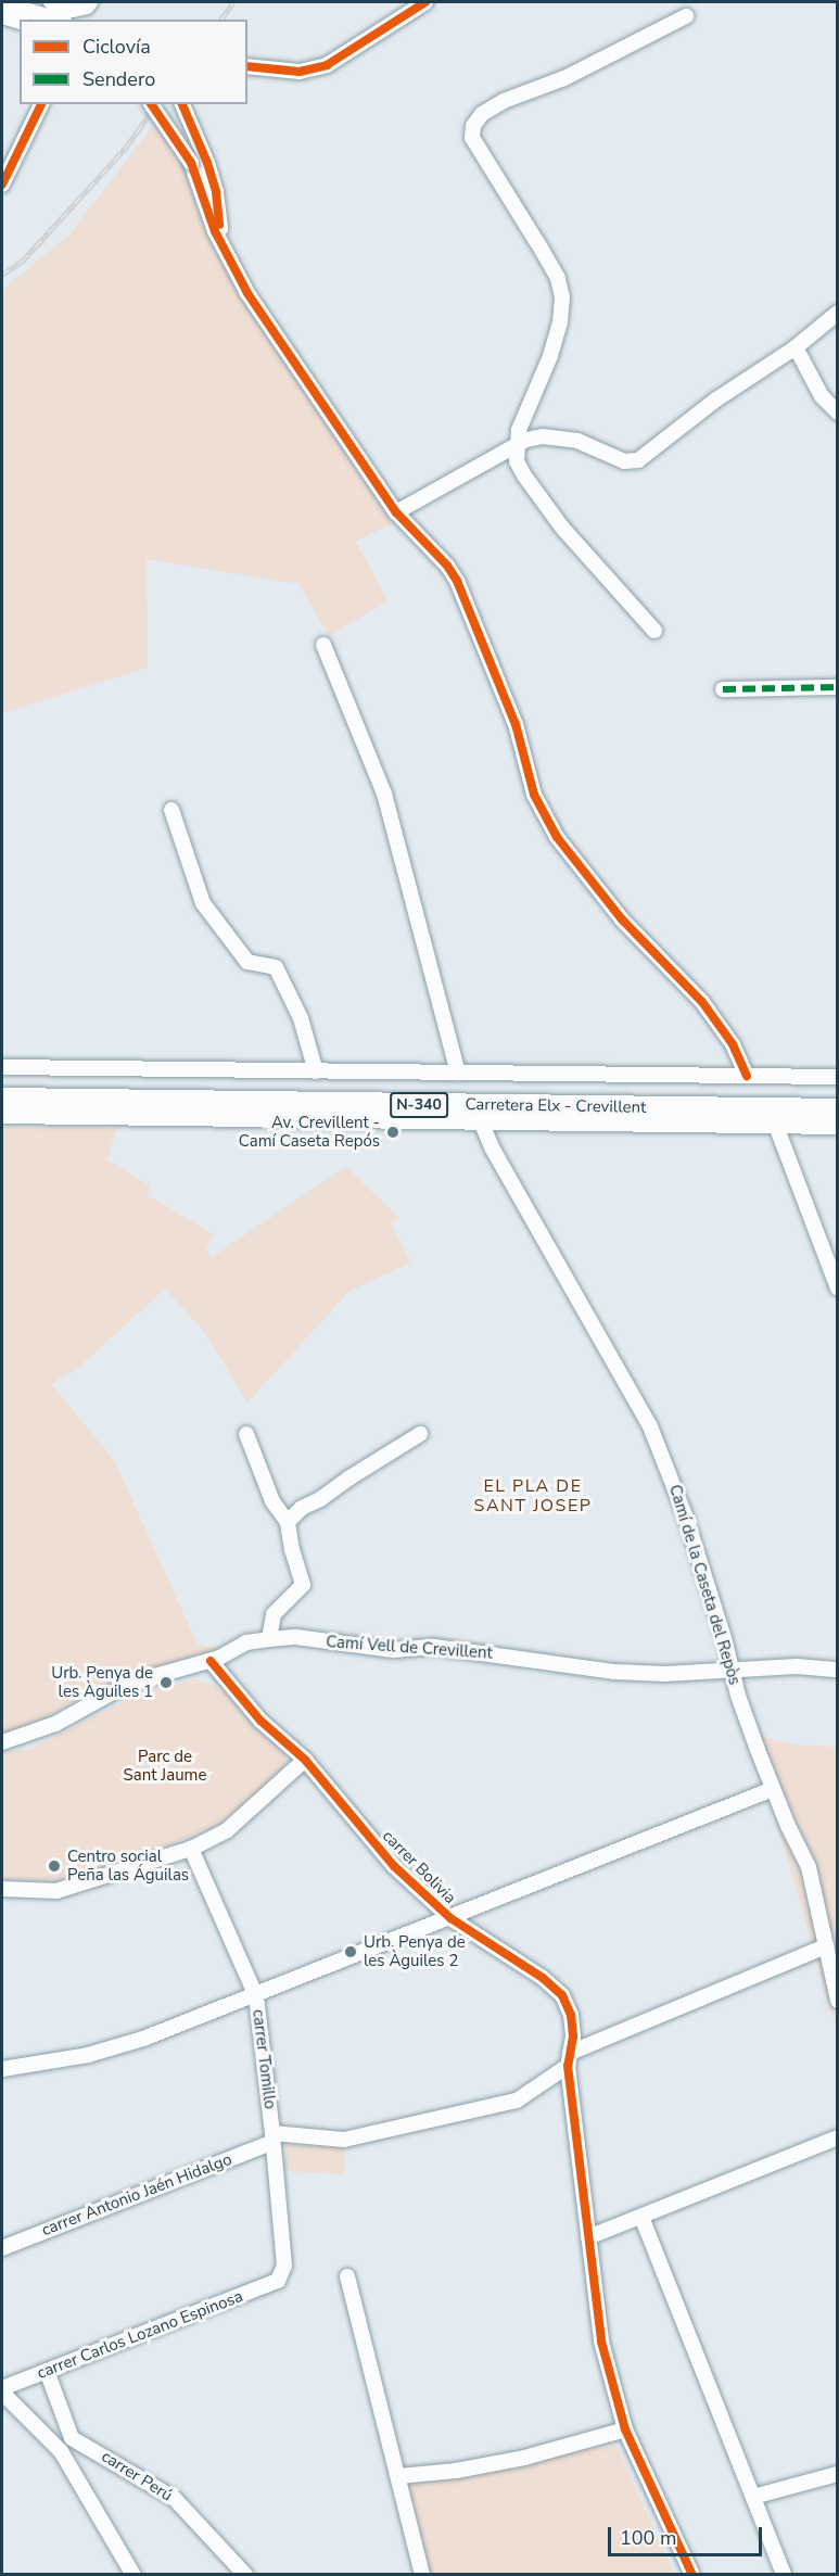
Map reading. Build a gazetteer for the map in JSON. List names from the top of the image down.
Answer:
{
  "streets": {
    "highway": ["N-340", "Carretera Elx - Crevillent"],
    "street": [
      "Camí de la Caseta del Repòs",
      "Camí Vell de Crevillent",
      "carrer Bolivia",
      "carrer Tomillo",
      "carrer Antonio Jaén Hidalgo",
      "carrer Carlos Lozano Espinosa",
      "carrer Perú"
    ]
  },
  "crossings": [
    ["Camí de la Caseta del Repòs", "Camí Vell de Crevillent"],
    ["Camí Vell de Crevillent", "carrer Bolivia"],
    ["carrer Tomillo", "carrer Antonio Jaén Hidalgo"],
    ["carrer Tomillo", "carrer Carlos Lozano Espinosa"]
  ],
  "districts": ["EL PLA DE SANT JOSEP"],
  "parks": ["Parc de Sant Jaume"],
  "places": [
    "Av. Crevillent - Camí Caseta Repós",
    "Urb. Penya de les Àguiles 1",
    "Centro social Peña las Águilas",
    "Urb. Penya de les Àguiles 2"
  ],
  "legend": ["Ciclovía", "Sendero"],
  "scale_bar": "100 m"
}
